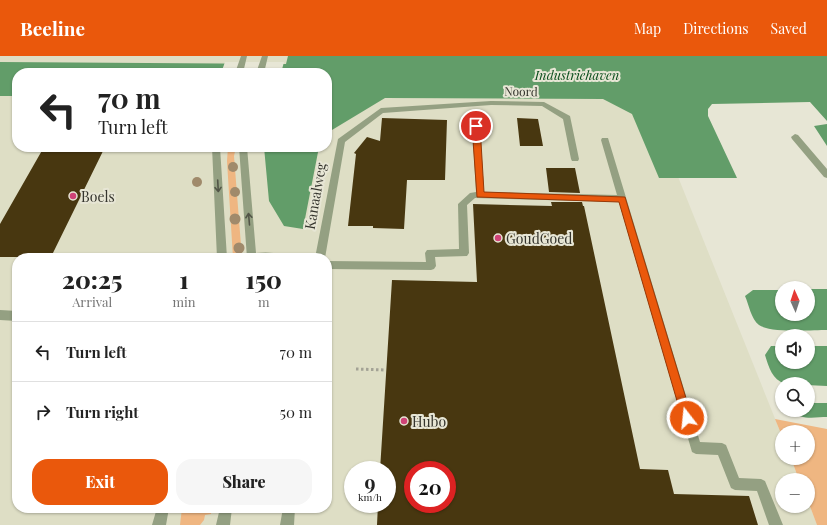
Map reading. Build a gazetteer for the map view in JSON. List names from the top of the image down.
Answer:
{
  "streets": {
    "street": ["Noord", "Kanaalweg"]
  },
  "crossings": [
    ["Noord", "Kanaalweg"]
  ],
  "water": ["Industriehaven"],
  "places": ["Boels", "GoudGoed", "Hubo"],
  "north": "top",
  "page": {
    "header": "Beeline",
    "nav": ["Map", "Directions", "Saved"],
    "turn": ["70 m", "Turn left"],
    "eta": [
      "20:25",
      "Arrival",
      "1",
      "min",
      "150",
      "m"
    ],
    "map_buttons": ["+", "−"],
    "list": [
      {
        "name": "Turn left",
        "value": "70 m"
      },
      {
        "name": "Turn right",
        "value": "50 m"
      }
    ],
    "buttons": ["Exit", "Share"],
    "speed": "9 km/h",
    "limit": "20"
  }
}
